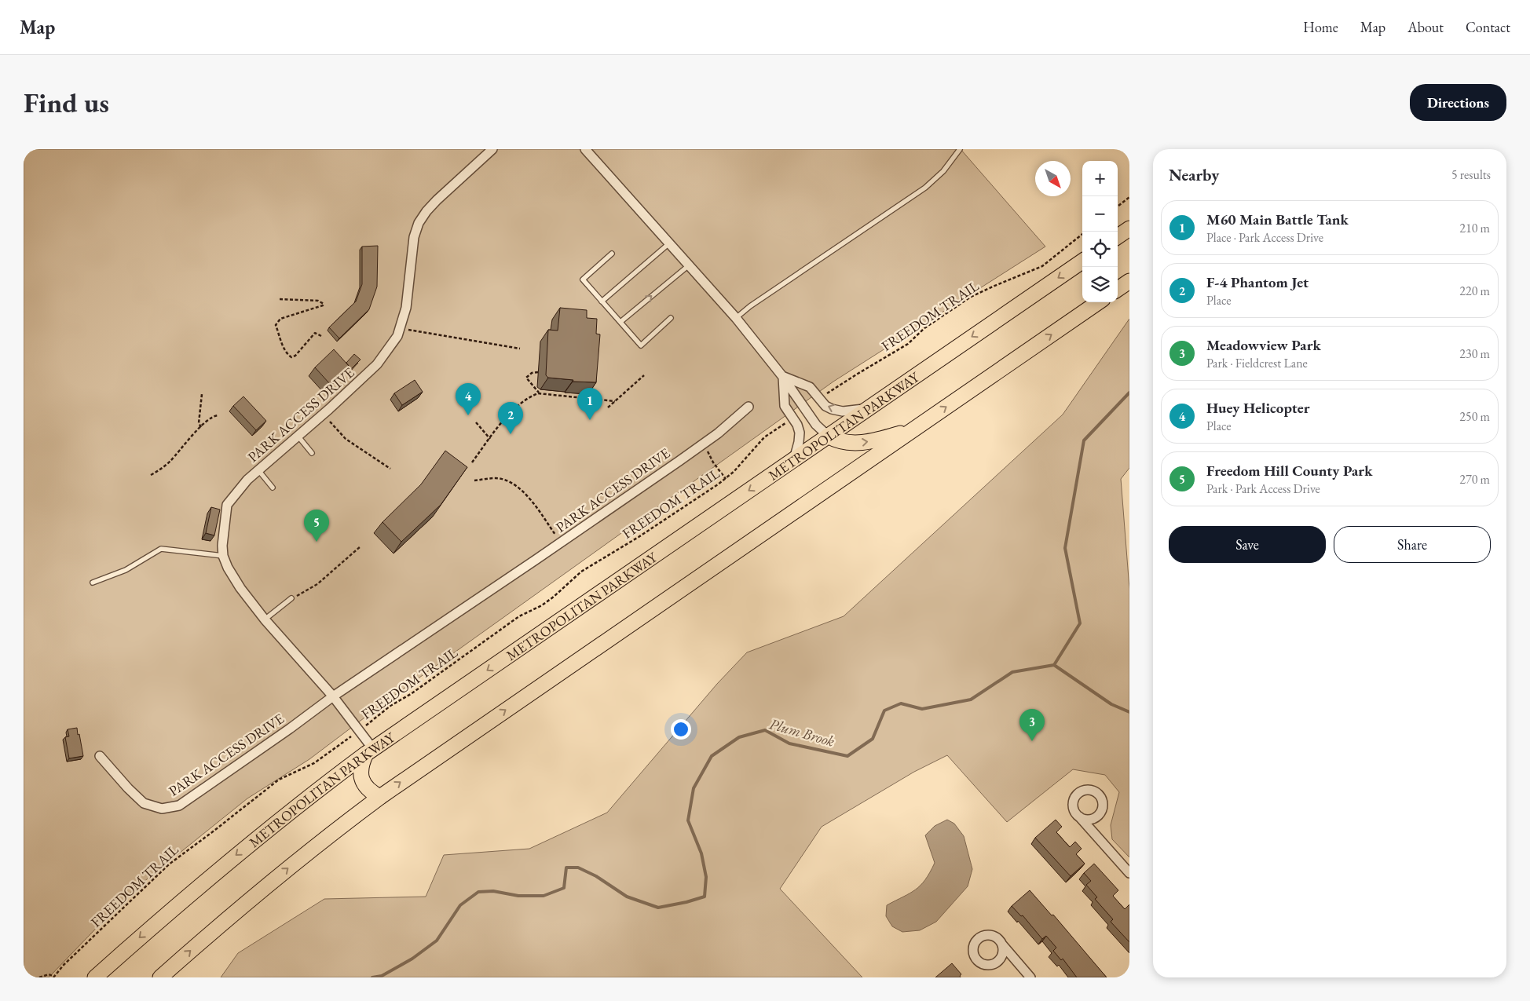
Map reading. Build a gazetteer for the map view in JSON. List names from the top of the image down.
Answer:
{
  "streets": {
    "main road": ["METROPOLITAN PARKWAY"],
    "street": ["PARK ACCESS DRIVE"],
    "path": ["FREEDOM TRAIL"]
  },
  "crossings": [
    ["FREEDOM TRAIL", "PARK ACCESS DRIVE"],
    ["PARK ACCESS DRIVE", "METROPOLITAN PARKWAY"]
  ],
  "water": ["Plum Brook"],
  "north": "bottom right",
  "page": {
    "header": "Map",
    "nav": [
      "Home",
      "Map",
      "About",
      "Contact"
    ],
    "buttons": [
      "Directions",
      ["Save", "Share"]
    ],
    "title": "Find us",
    "heading": ["Nearby", "5 results"],
    "map_buttons": ["+", "−"],
    "list": [
      {
        "mark": "1",
        "name": "M60 Main Battle Tank",
        "note": "Place · Park Access Drive",
        "value": "210 m"
      },
      {
        "mark": "2",
        "name": "F-4 Phantom Jet",
        "note": "Place",
        "value": "220 m"
      },
      {
        "mark": "3",
        "name": "Meadowview Park",
        "note": "Park · Fieldcrest Lane",
        "value": "230 m"
      },
      {
        "mark": "4",
        "name": "Huey Helicopter",
        "note": "Place",
        "value": "250 m"
      },
      {
        "mark": "5",
        "name": "Freedom Hill County Park",
        "note": "Park · Park Access Drive",
        "value": "270 m"
      }
    ],
    "pins": [
      "4",
      "1",
      "2",
      "5",
      "3"
    ]
  }
}
